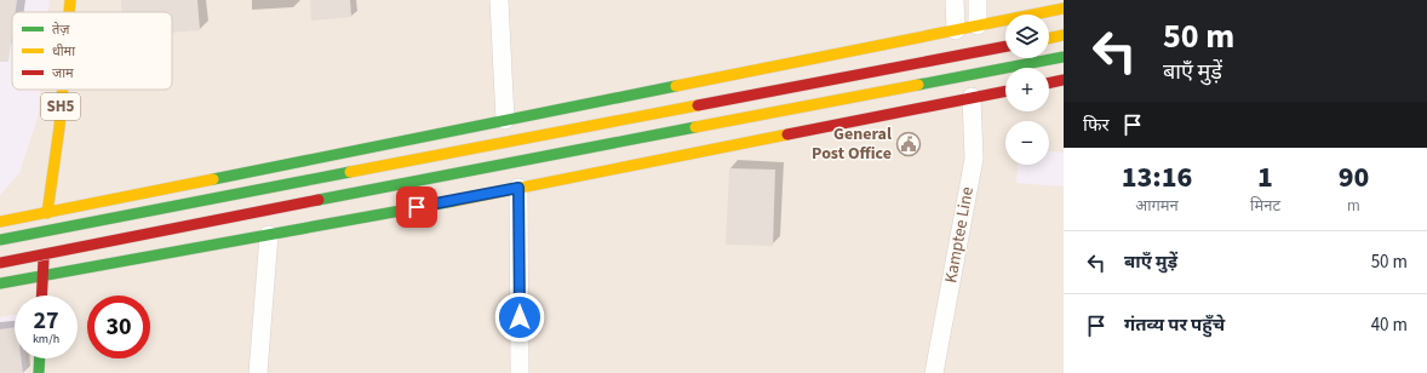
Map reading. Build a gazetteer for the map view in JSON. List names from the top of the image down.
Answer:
{
  "streets": {
    "main road": ["SH5"],
    "street": ["Kamptee Line"]
  },
  "places": {
    "public building": ["General Post Office"]
  },
  "legend": ["तेज़", "धीमा", "जाम"],
  "page": {
    "turn": ["50 m", "बाएँ मुड़ें"],
    "map_buttons": ["+", "−"],
    "then": "फिर",
    "eta": [
      "13:16",
      "आगमन",
      "1",
      "मिनट",
      "90",
      "m"
    ],
    "list": [
      {
        "name": "बाएँ मुड़ें",
        "value": "50 m"
      },
      {
        "name": "गंतव्य पर पहुँचे",
        "value": "40 m"
      }
    ],
    "speed": "27 km/h",
    "limit": "30"
  }
}
